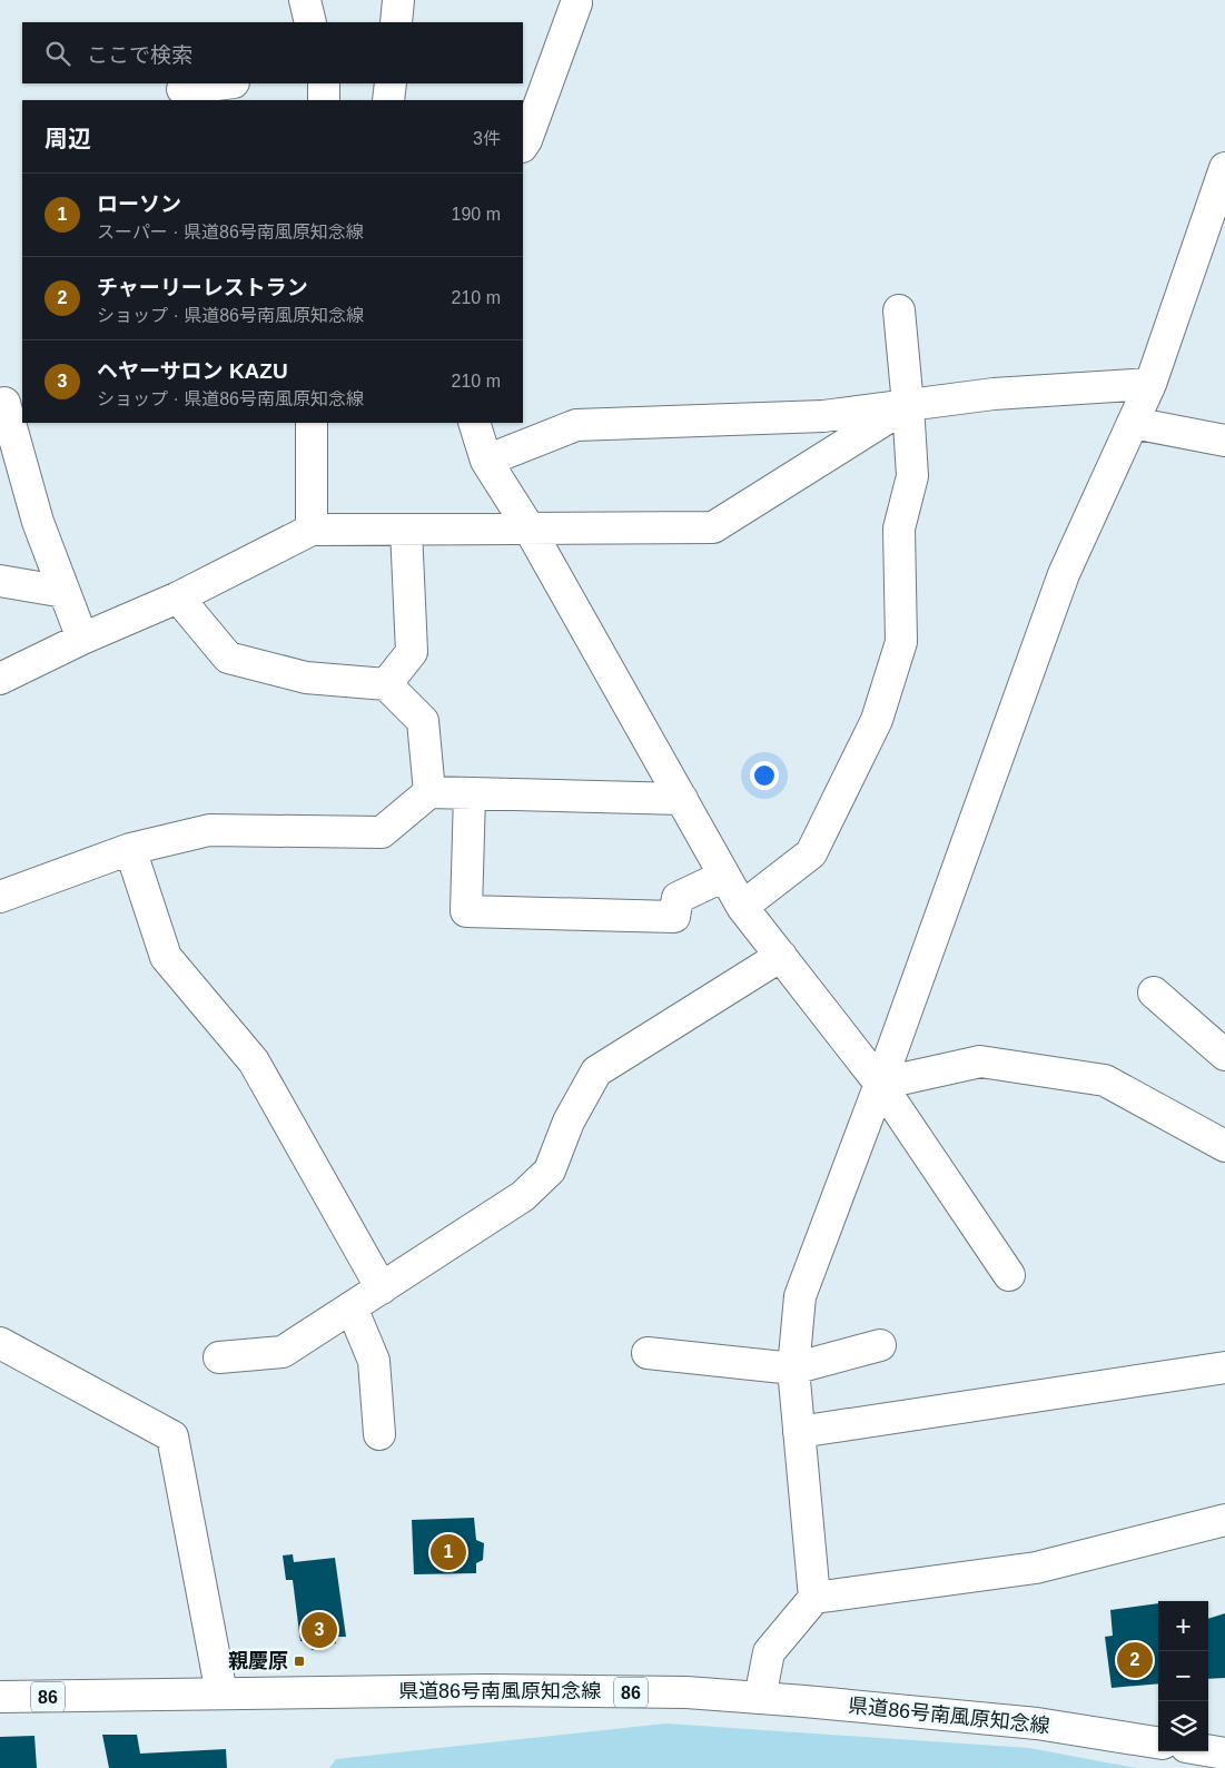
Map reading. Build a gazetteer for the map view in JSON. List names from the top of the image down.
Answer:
{
  "streets": {
    "street": ["県道86号南風原知念線", "86"]
  },
  "places": {
    "transit": ["親慶原"]
  },
  "page": {
    "search": "ここで検索",
    "heading": ["周辺", "3件"],
    "list": [
      {
        "mark": "1",
        "name": "ローソン",
        "note": "スーパー · 県道86号南風原知念線",
        "value": "190 m"
      },
      {
        "mark": "2",
        "name": "チャーリーレストラン",
        "note": "ショップ · 県道86号南風原知念線",
        "value": "210 m"
      },
      {
        "mark": "3",
        "name": "ヘヤーサロン KAZU",
        "note": "ショップ · 県道86号南風原知念線",
        "value": "210 m"
      }
    ],
    "pins": ["1", "3", "2"],
    "map_buttons": ["+", "−"]
  }
}
